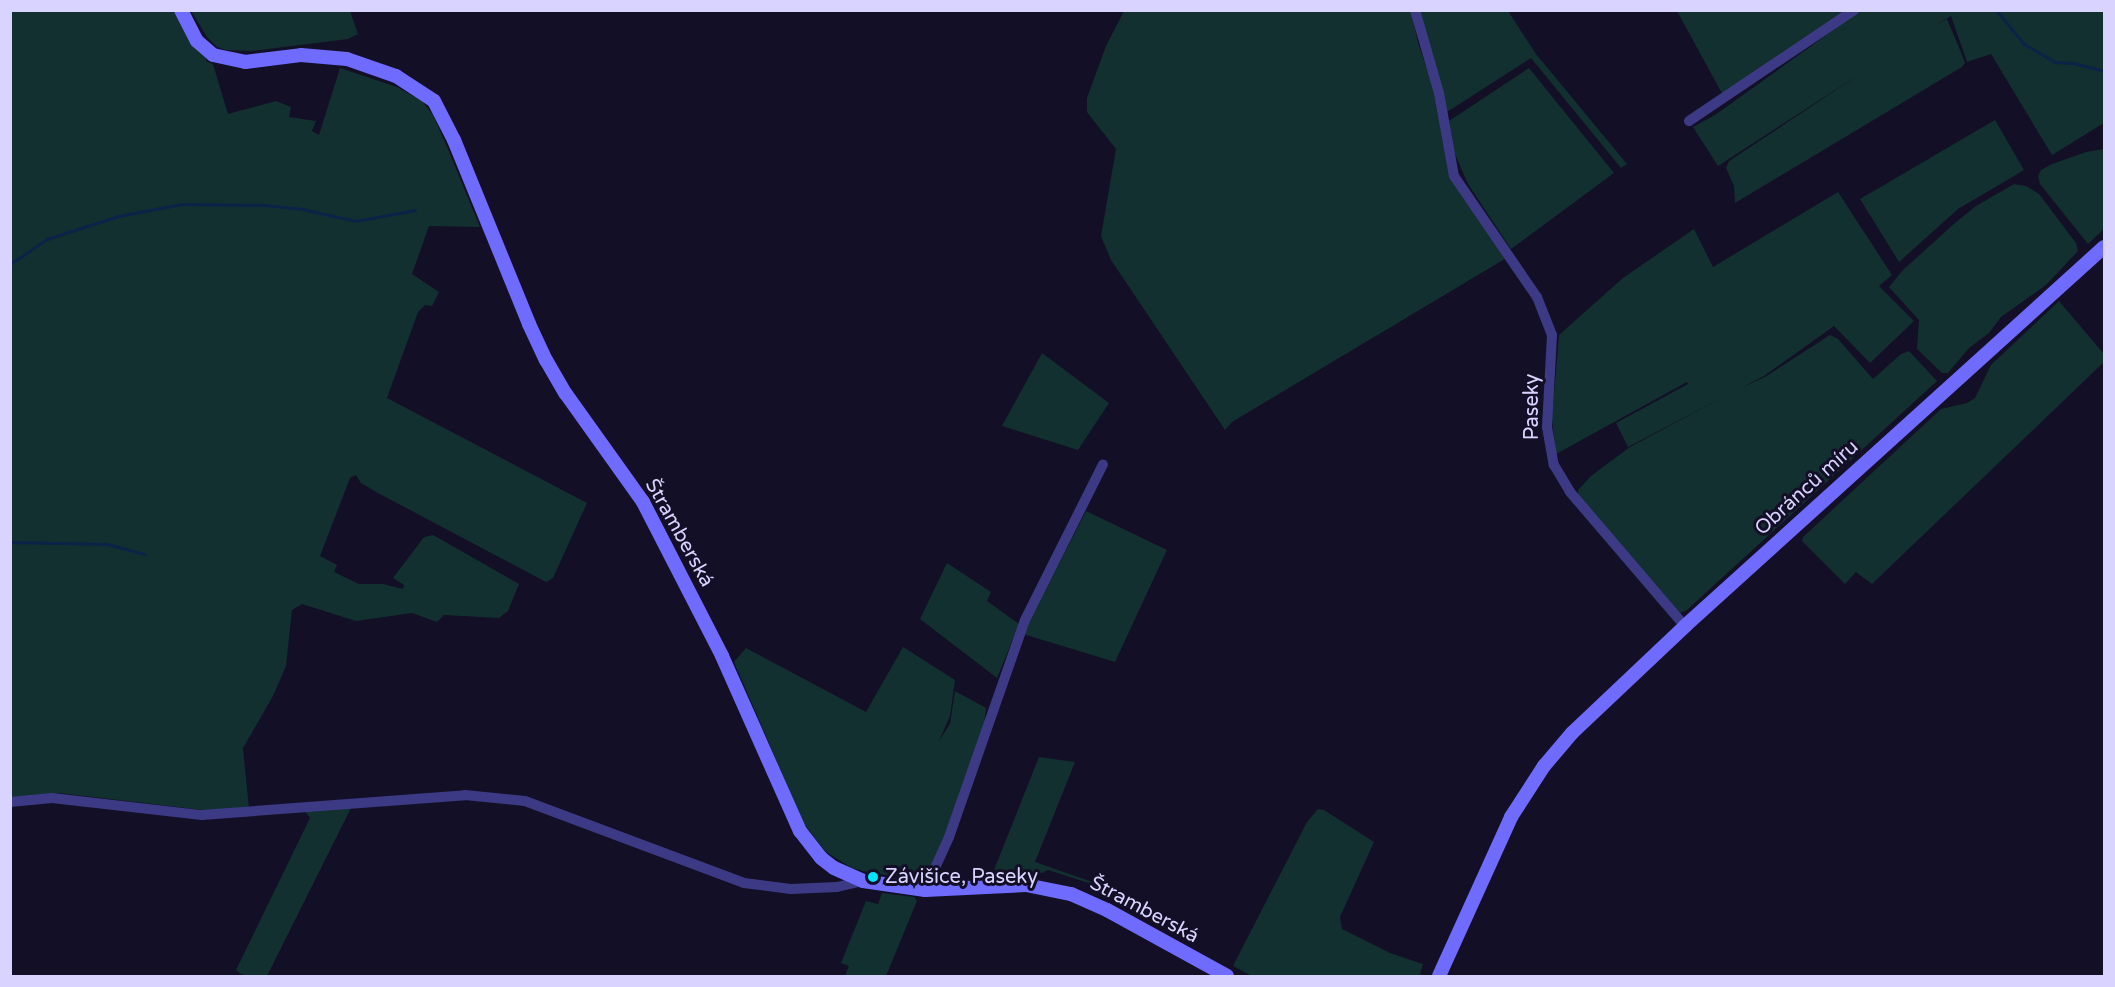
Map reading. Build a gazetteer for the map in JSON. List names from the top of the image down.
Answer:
{
  "streets": {
    "street": ["Paseky", "Obránců míru", "Štramberská"]
  },
  "crossings": [
    ["Paseky", "Obránců míru"]
  ],
  "places": ["Závišice, Paseky"]
}
